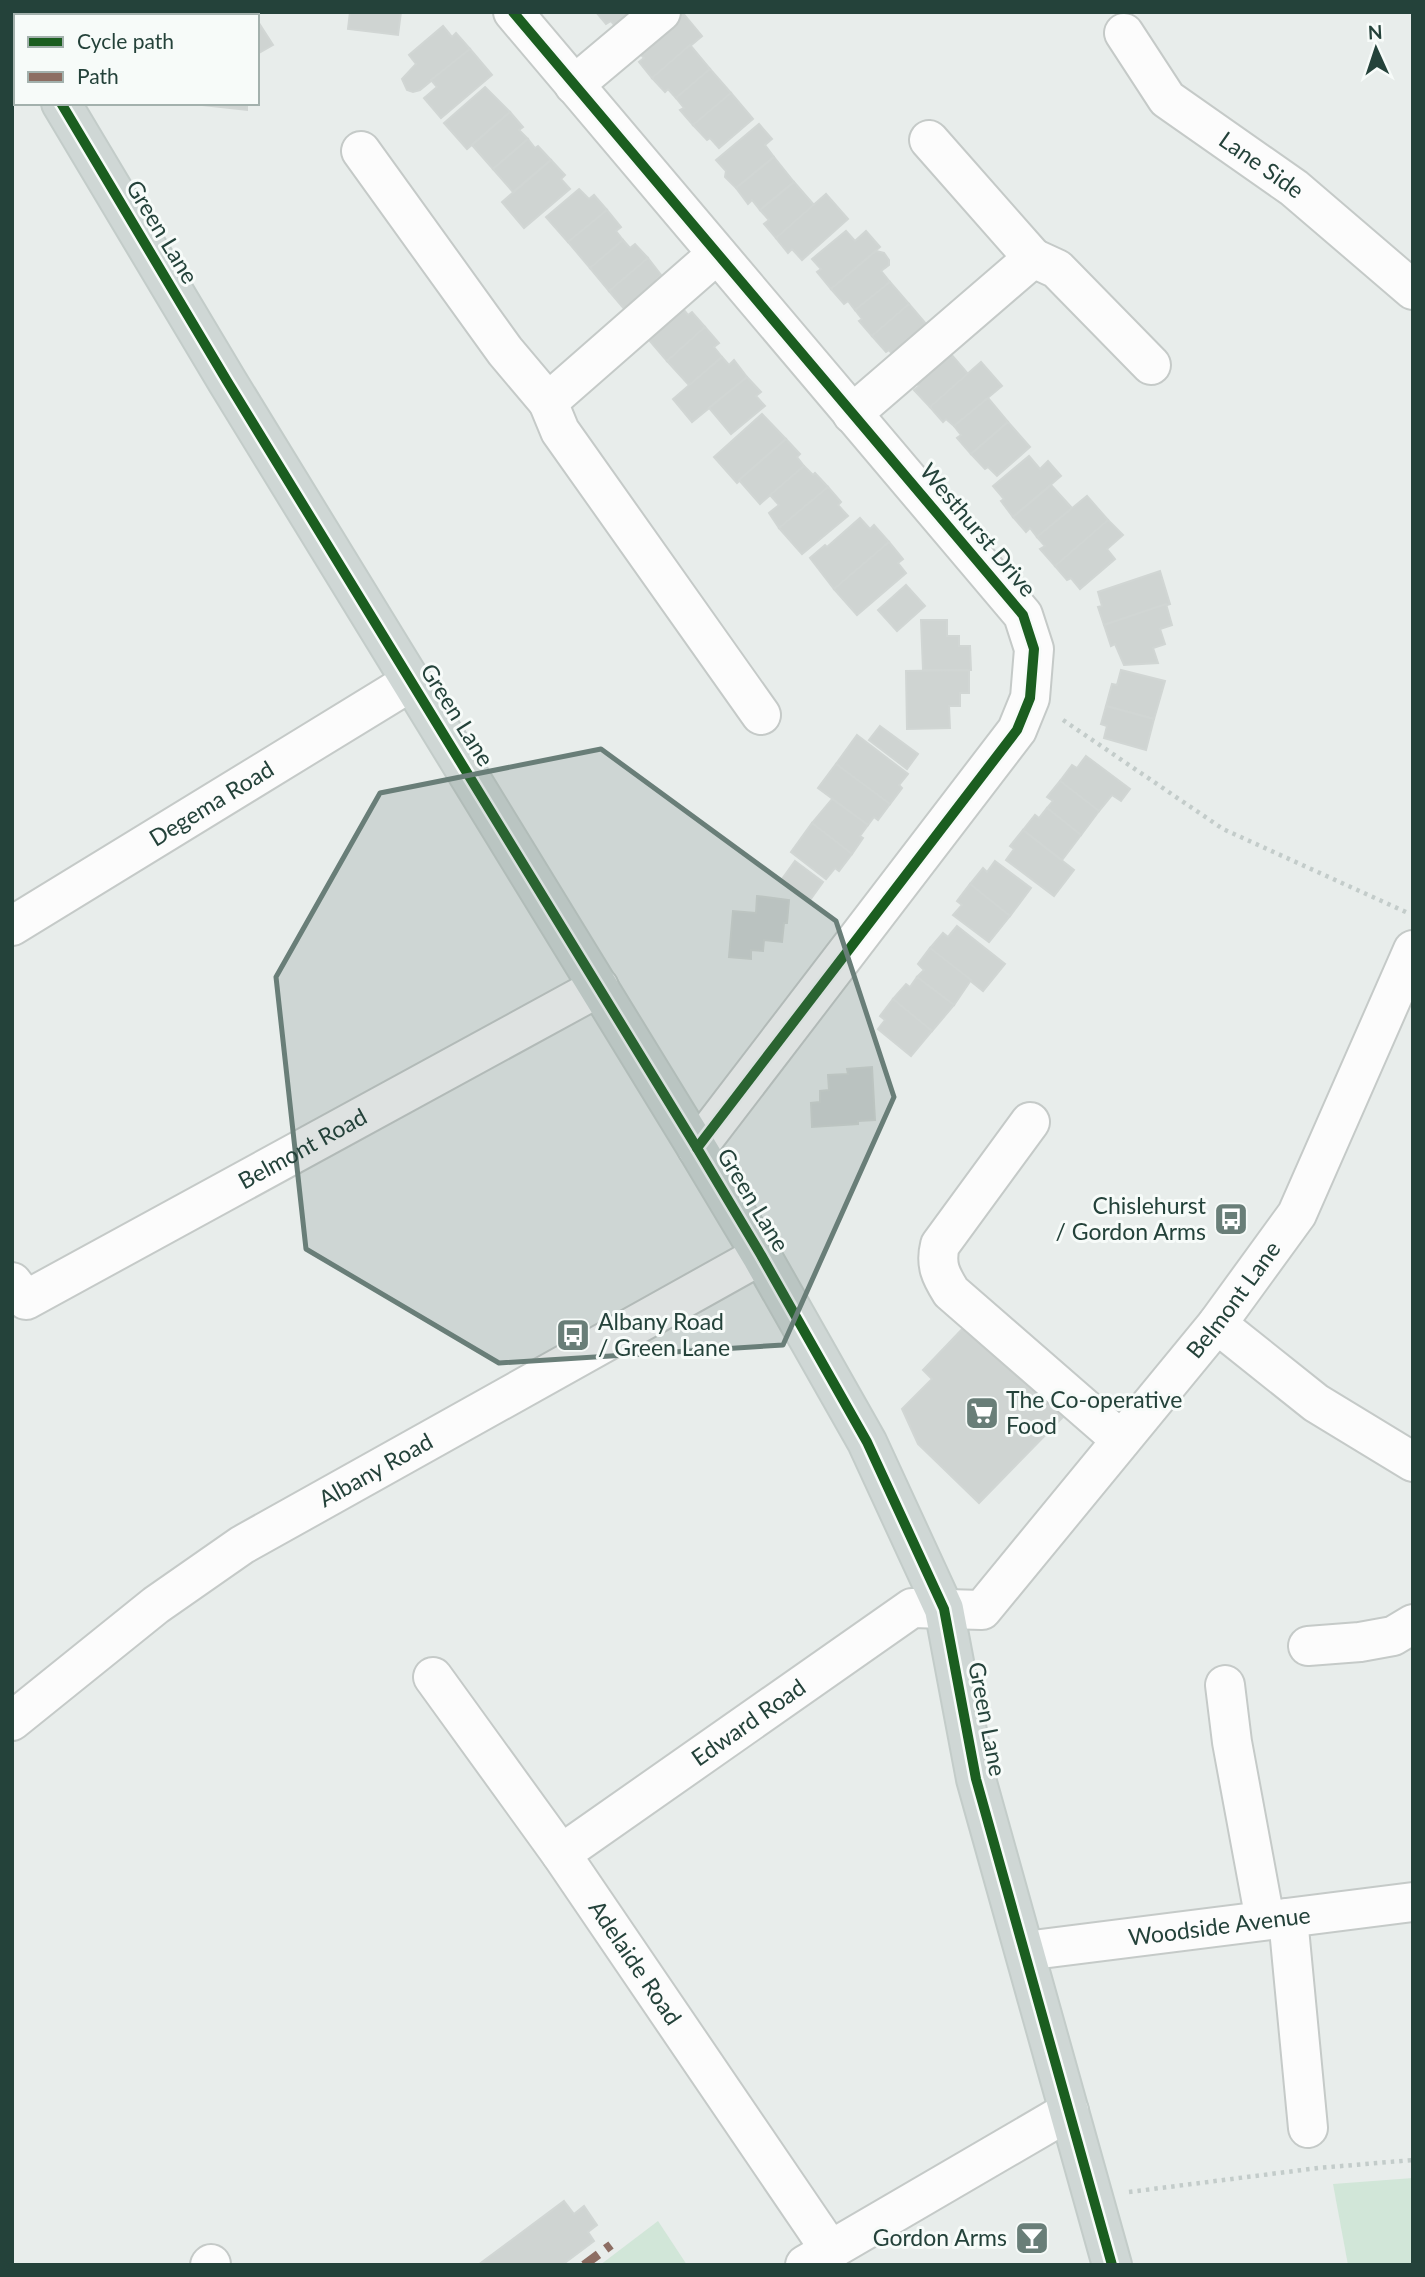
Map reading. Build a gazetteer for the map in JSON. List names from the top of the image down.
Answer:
{
  "streets": {
    "main road": ["Green Lane"],
    "street": [
      "Lane Side",
      "Westhurst Drive",
      "Degema Road",
      "Belmont Road",
      "Belmont Lane",
      "Albany Road",
      "Edward Road",
      "Woodside Avenue",
      "Adelaide Road"
    ]
  },
  "crossings": [
    ["Green Lane", "Westhurst Drive"],
    ["Green Lane", "Degema Road"],
    ["Green Lane", "Belmont Road"],
    ["Green Lane", "Belmont Lane"],
    ["Green Lane", "Albany Road"],
    ["Green Lane", "Edward Road"],
    ["Green Lane", "Woodside Avenue"],
    ["Belmont Lane", "Edward Road"],
    ["Edward Road", "Adelaide Road"]
  ],
  "places": {
    "bus stop": ["Chislehurst / Gordon Arms", "Albany Road / Green Lane"],
    "supermarket": ["The Co-operative Food"],
    "bar": ["Gordon Arms"]
  },
  "legend": ["Cycle path", "Path"],
  "north": "top"
}
